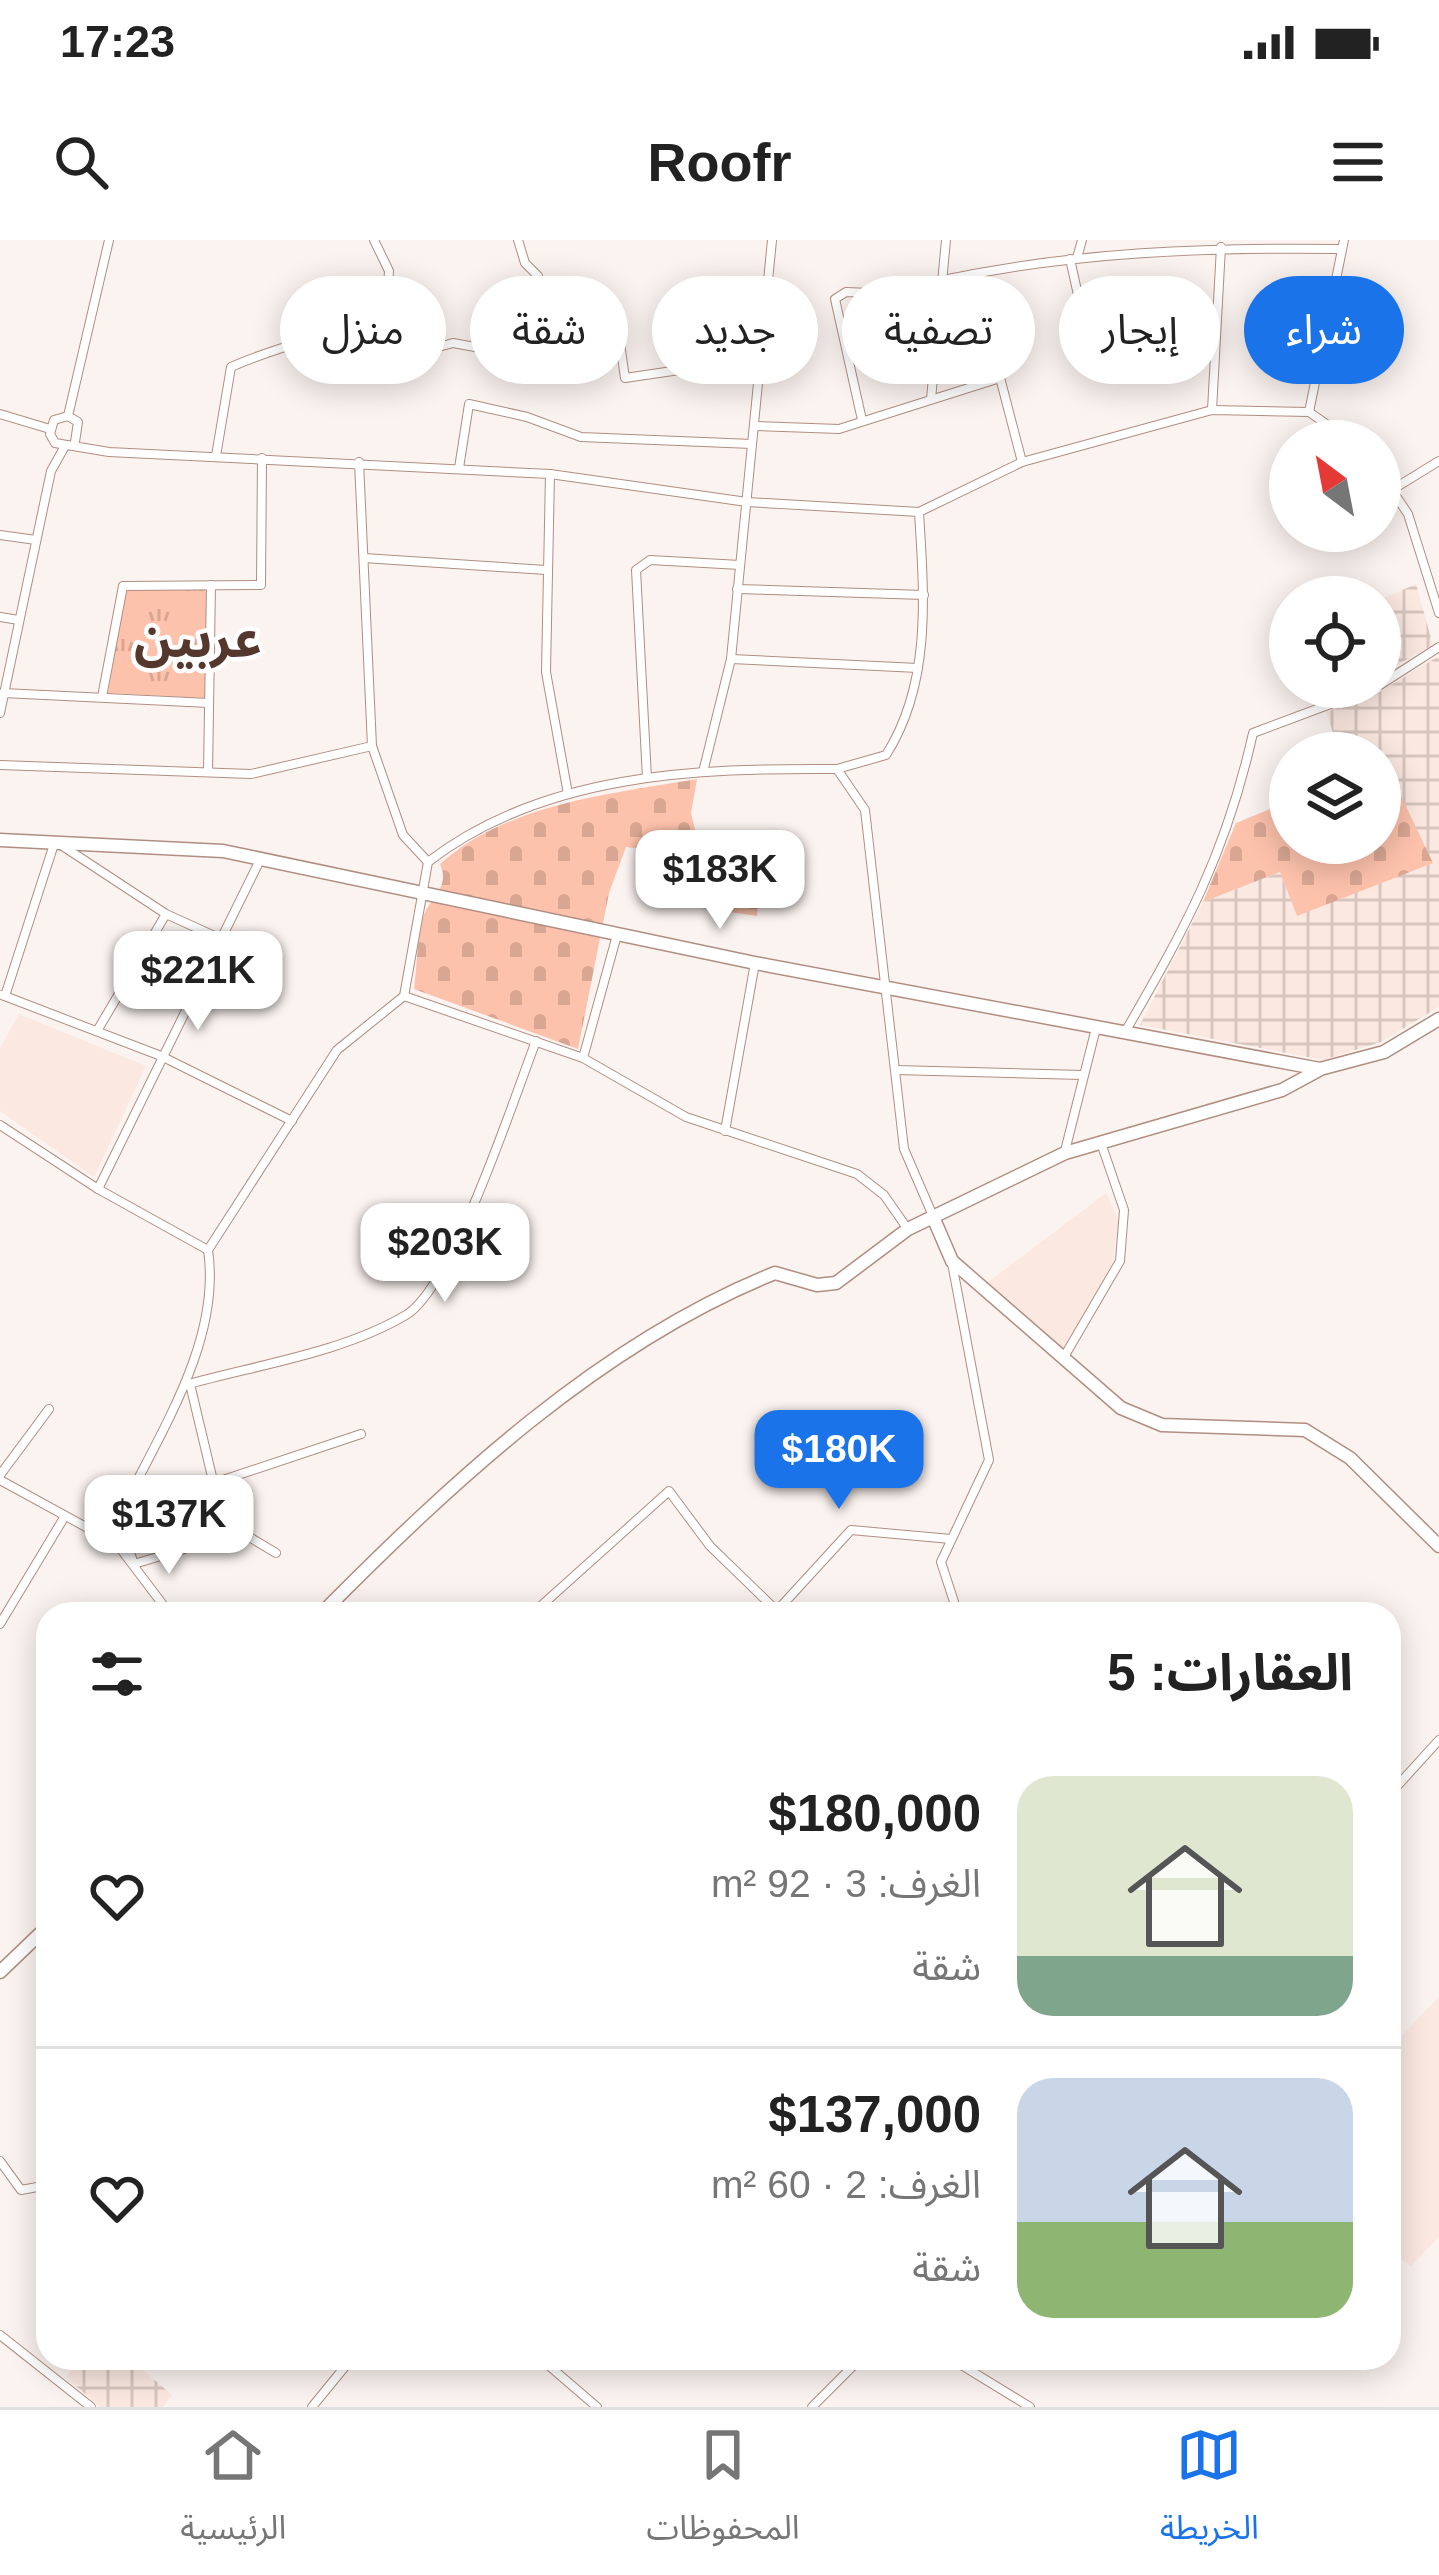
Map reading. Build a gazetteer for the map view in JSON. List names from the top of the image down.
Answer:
{
  "districts": ["عربين"],
  "north": "top left",
  "page": {
    "status": "17:23",
    "header": "Roofr",
    "chip": [
      "شراء",
      "إيجار",
      "تصفية",
      "جديد",
      "شقة",
      "منزل"
    ],
    "price": [
      "$183K",
      "$221K",
      "$203K",
      "$180K",
      "$137K"
    ],
    "heading": "العقارات: 5",
    "list": [
      {
        "name": "$180,000",
        "note": "الغرف: 3 · 92 m² · شقة"
      },
      {
        "name": "$137,000",
        "note": "الغرف: 2 · 60 m² · شقة"
      }
    ],
    "tabs": ["الخريطة", "المحفوظات", "الرئيسية"]
  }
}
